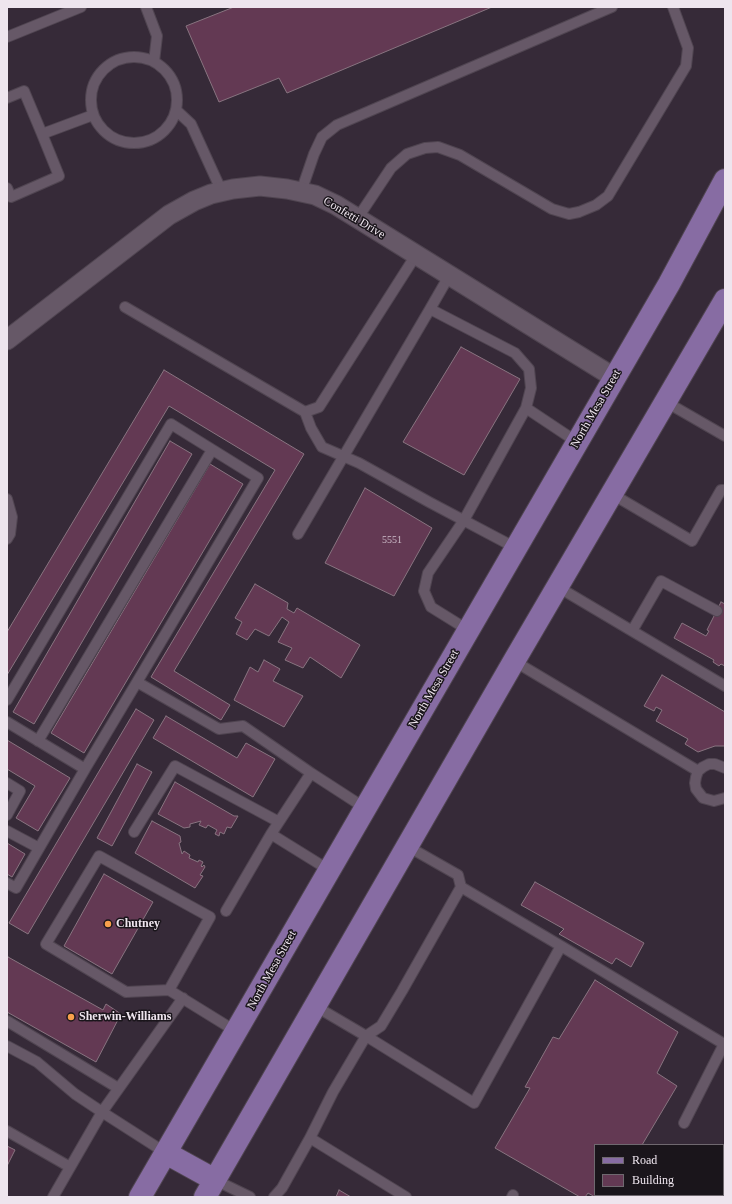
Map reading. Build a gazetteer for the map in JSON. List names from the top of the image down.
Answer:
{
  "streets": {
    "main road": ["North Mesa Street"],
    "street": ["Confetti Drive"]
  },
  "crossings": [
    ["Confetti Drive", "North Mesa Street"]
  ],
  "places": ["Chutney", "Sherwin-Williams"],
  "house_numbers": ["5551"],
  "legend": ["Road", "Building"]
}
